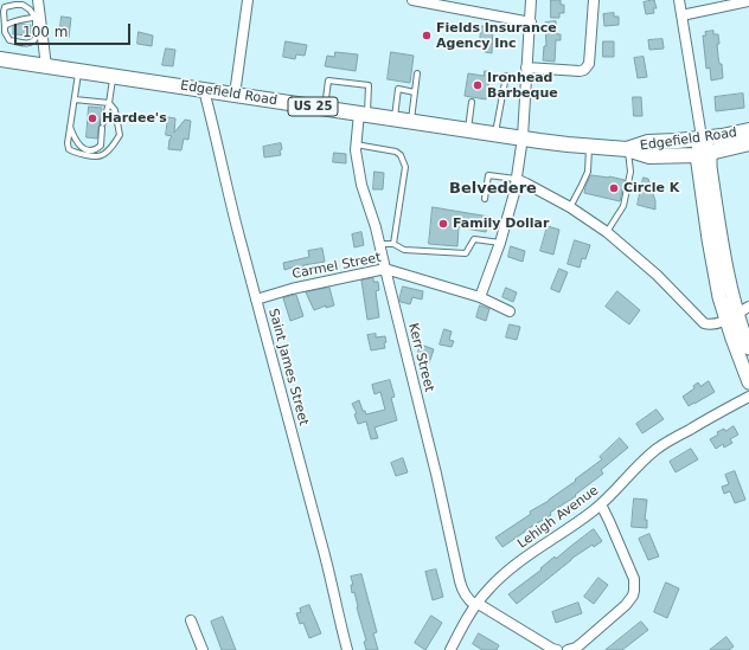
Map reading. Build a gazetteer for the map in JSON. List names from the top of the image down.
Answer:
{
  "streets": {
    "main road": ["Edgefield Road", "US 25"],
    "street": [
      "Carmel Street",
      "Kerr Street",
      "Saint James Street",
      "Lehigh Avenue"
    ]
  },
  "crossings": [
    ["Edgefield Road", "Kerr Street"],
    ["Edgefield Road", "Saint James Street"],
    ["Carmel Street", "Kerr Street"],
    ["Carmel Street", "Saint James Street"],
    ["Kerr Street", "Lehigh Avenue"]
  ],
  "districts": ["Belvedere"],
  "places": [
    "Fields Insurance Agency Inc",
    "Ironhead Barbeque",
    "Hardee's",
    "Circle K",
    "Family Dollar"
  ],
  "scale_bar": "100 m"
}
